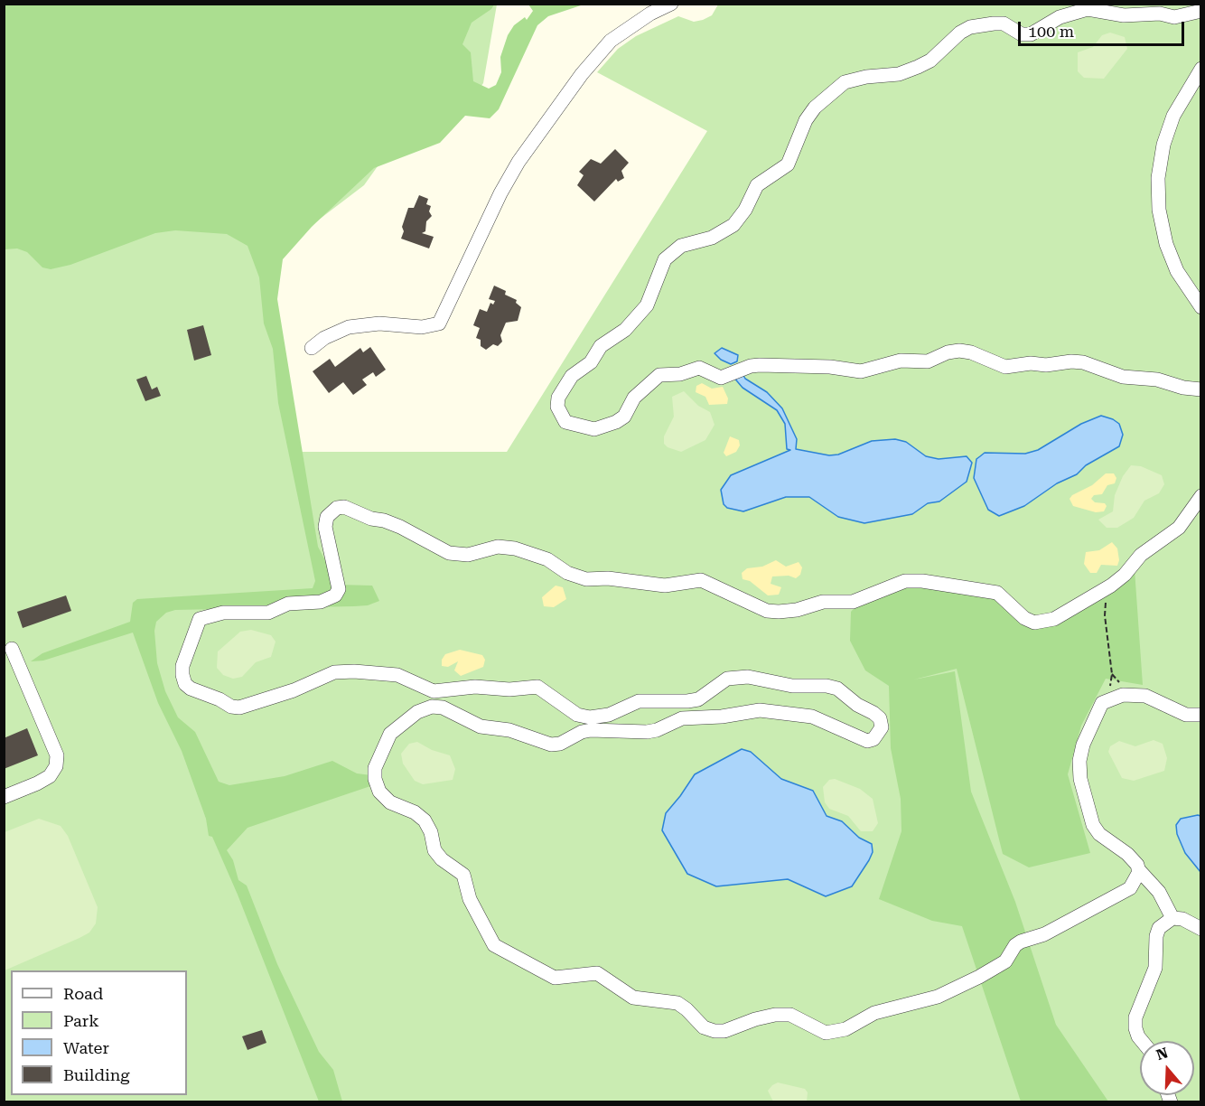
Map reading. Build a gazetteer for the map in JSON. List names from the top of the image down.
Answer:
{
  "legend": [
    "Road",
    "Park",
    "Water",
    "Building"
  ],
  "scale_bar": "100 m",
  "north": "top"
}
